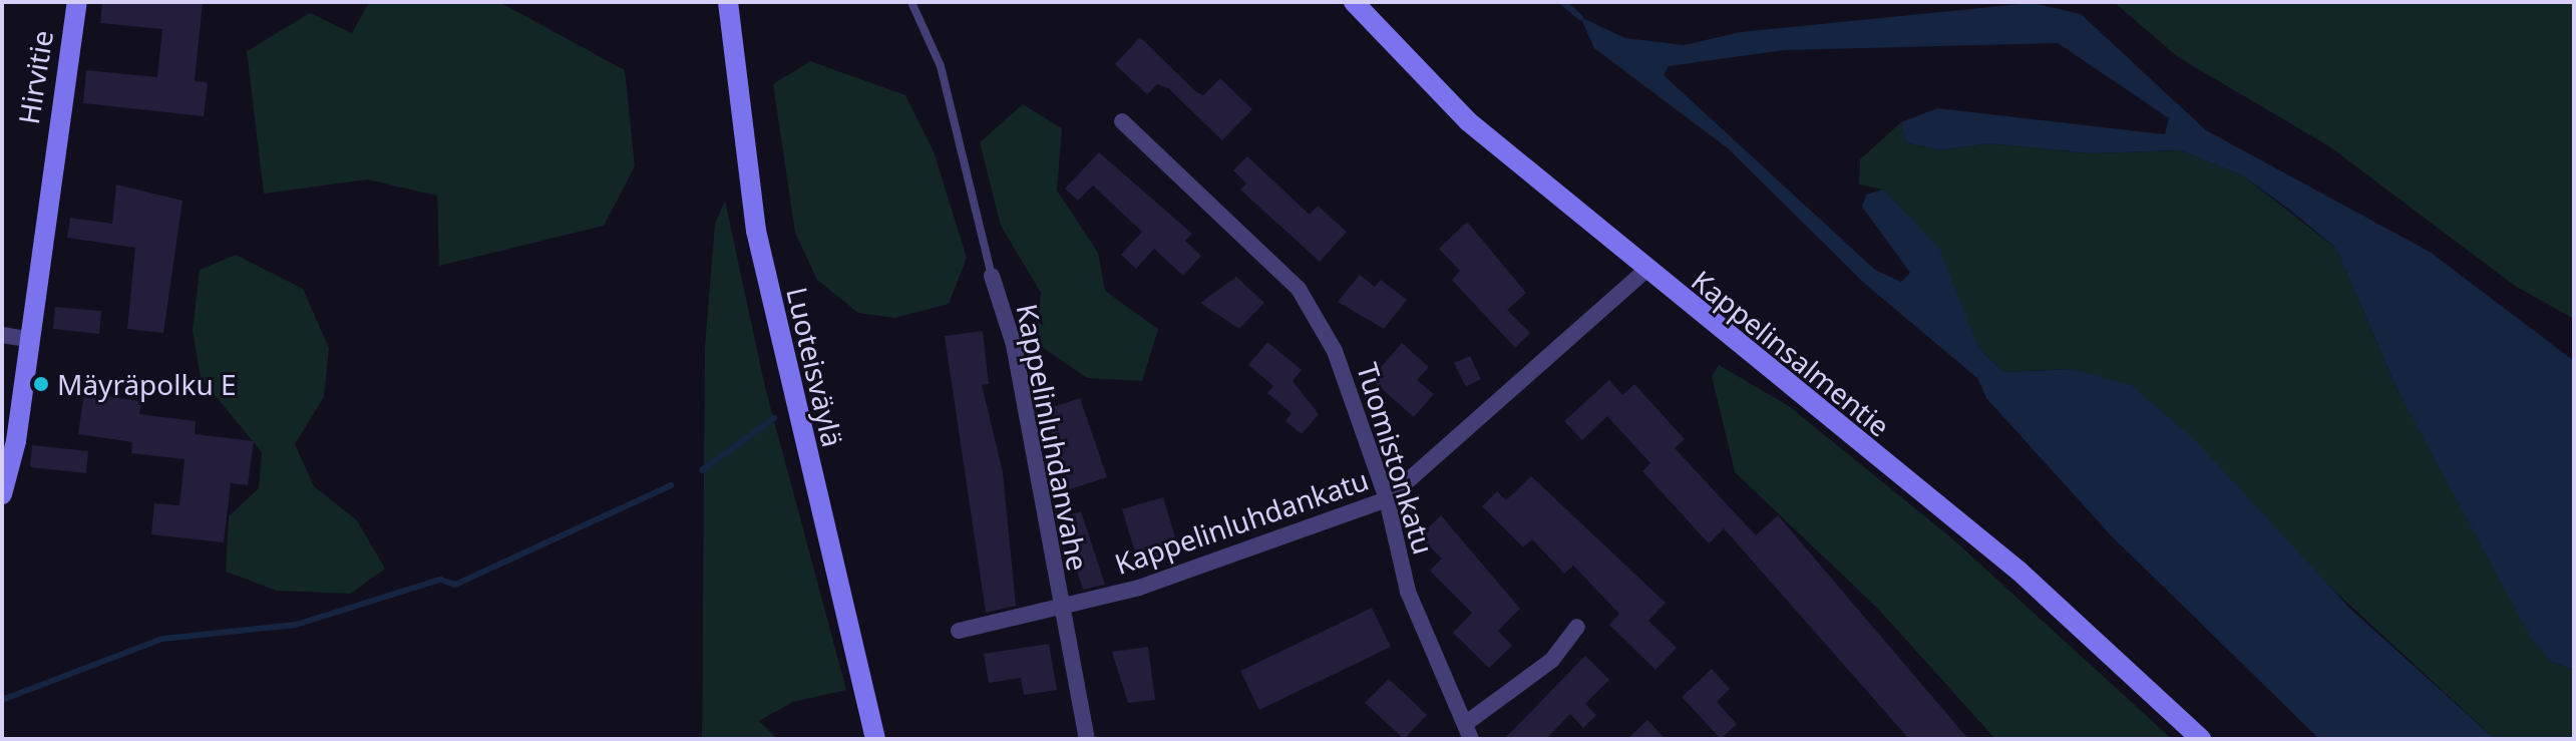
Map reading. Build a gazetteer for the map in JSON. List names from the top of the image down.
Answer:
{
  "streets": {
    "street": [
      "Hirvitie",
      "Kappelinsalmentie",
      "Luoteisväylä",
      "Kappelinluhdanvahe",
      "Tuomistonkatu",
      "Kappelinluhdankatu"
    ]
  },
  "crossings": [
    ["Kappelinsalmentie", "Kappelinluhdankatu"],
    ["Kappelinluhdanvahe", "Kappelinluhdankatu"],
    ["Tuomistonkatu", "Kappelinluhdankatu"]
  ],
  "places": ["Mäyräpolku E"]
}
